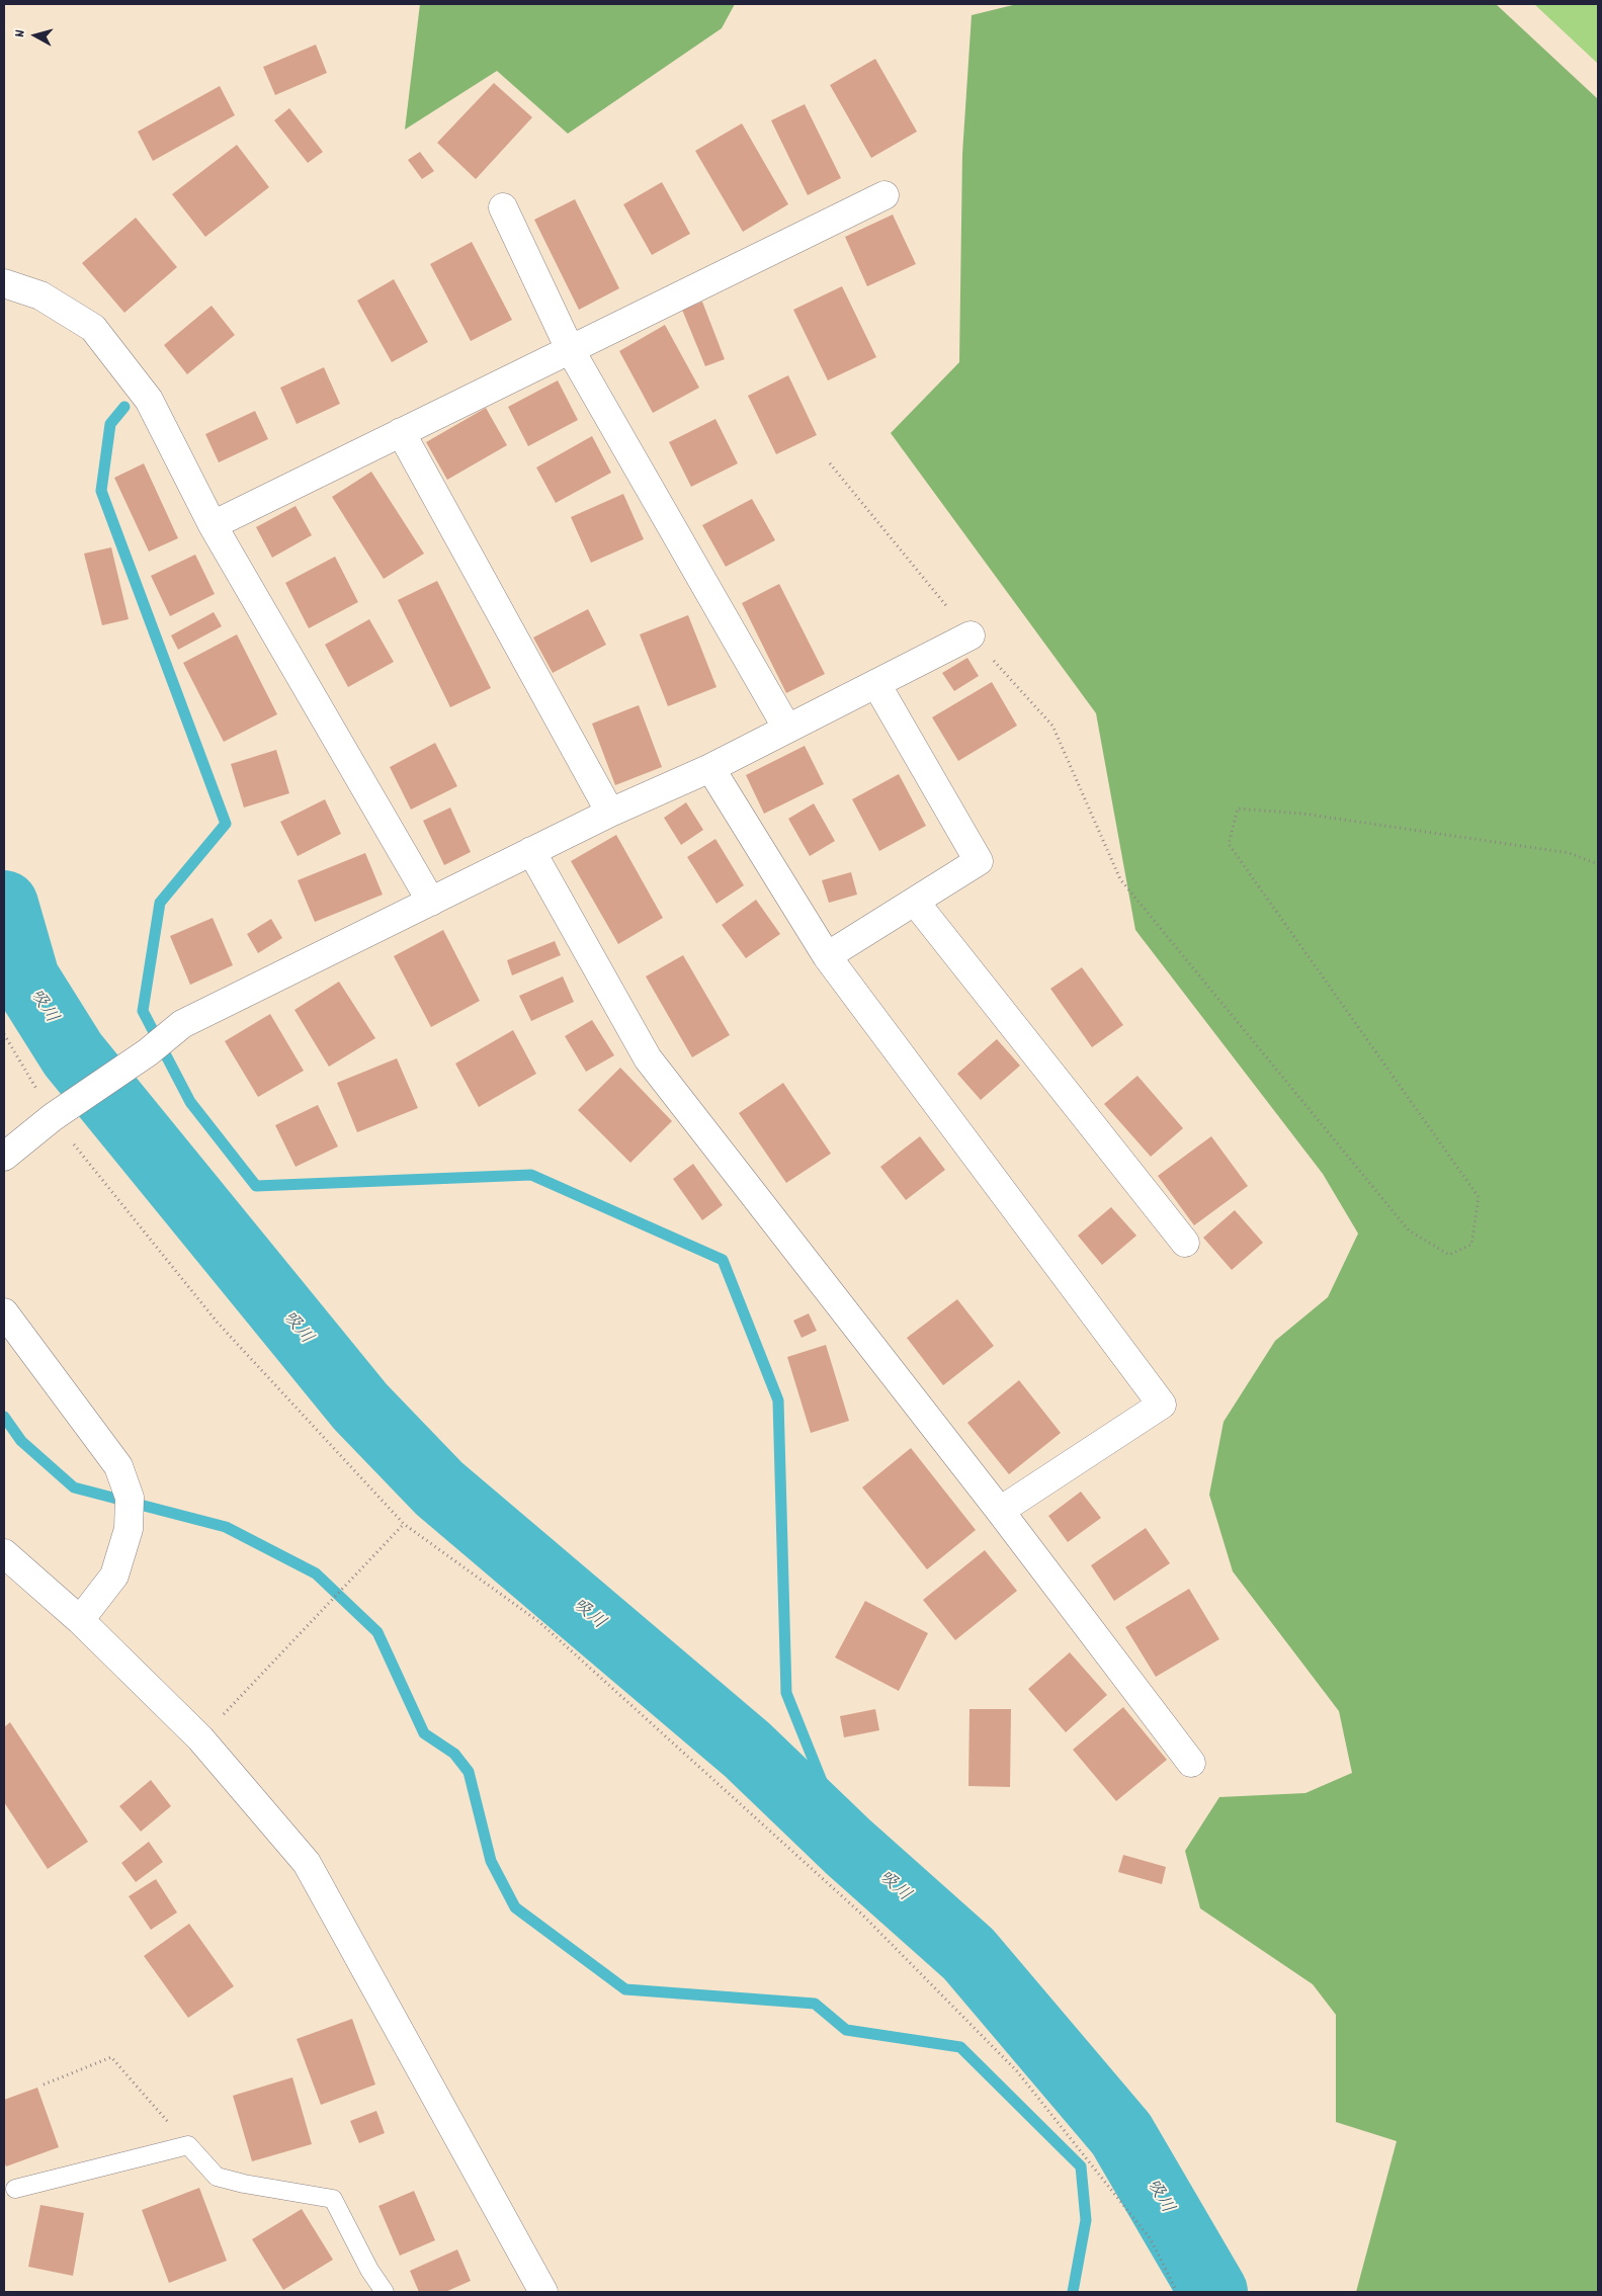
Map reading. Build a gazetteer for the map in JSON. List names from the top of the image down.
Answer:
{
  "water": ["吸川"],
  "north": "left"
}
